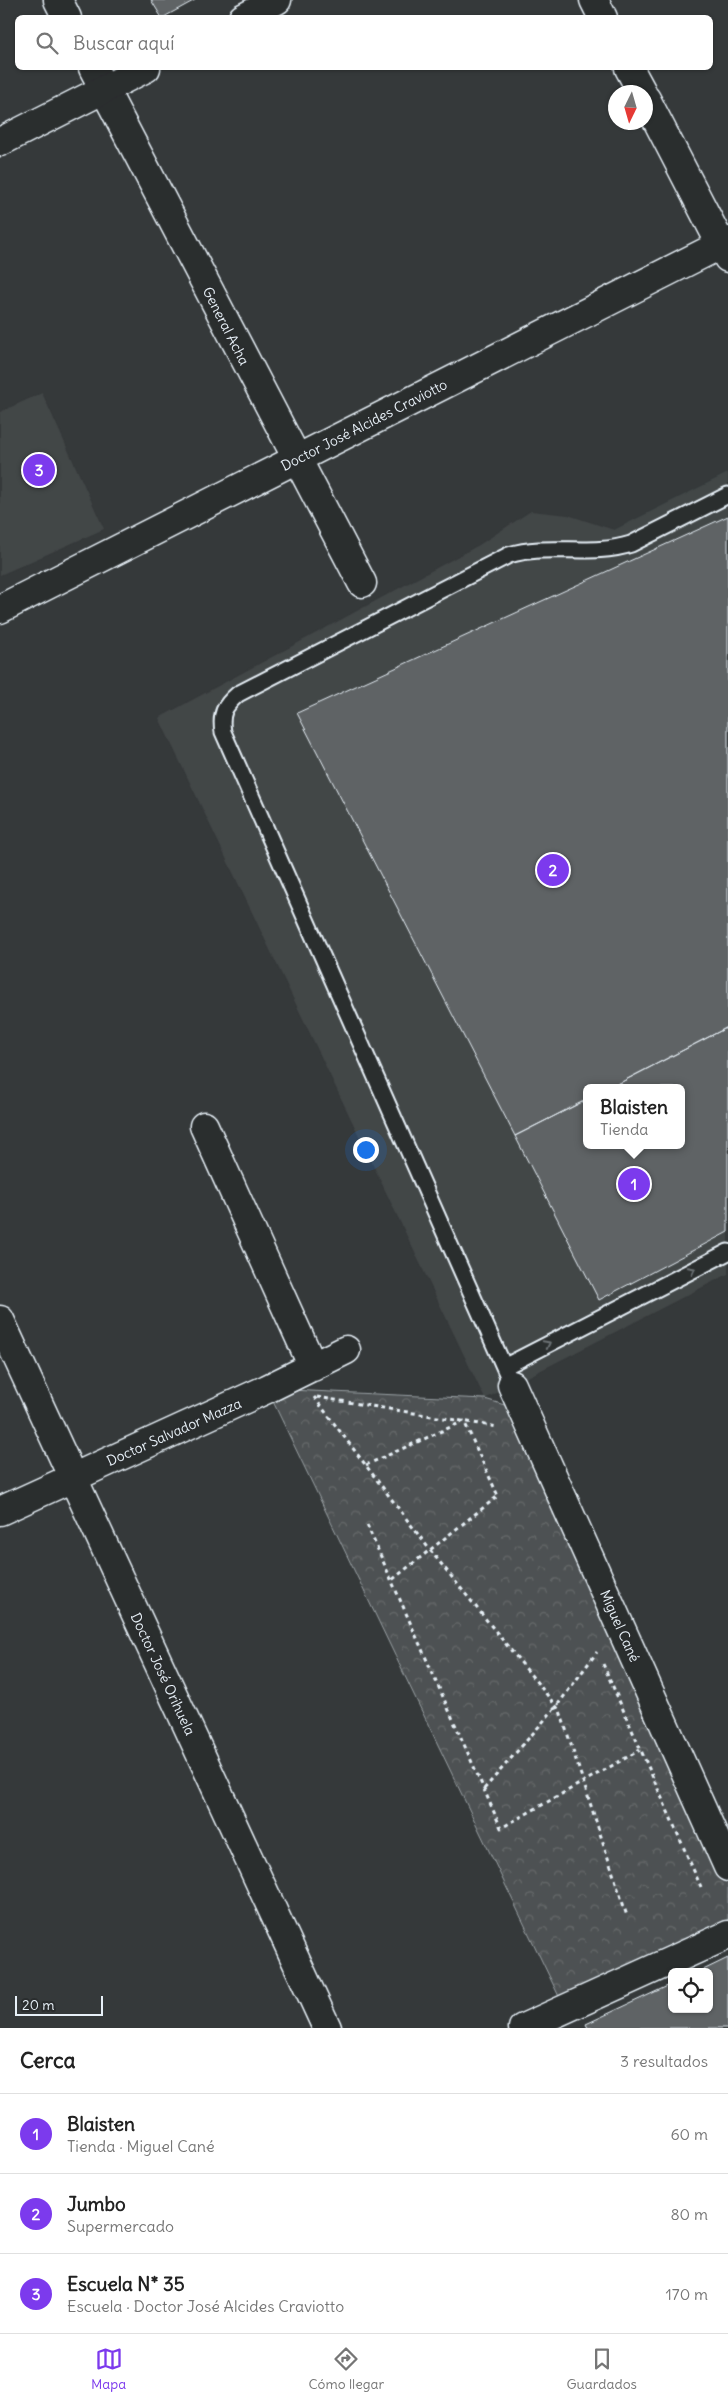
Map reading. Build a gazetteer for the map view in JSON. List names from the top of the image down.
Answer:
{
  "streets": {
    "street": [
      "General Acha",
      "Doctor José Alcides Craviotto",
      "Doctor Salvador Mazza",
      "Miguel Cané",
      "Doctor José Orihuela"
    ]
  },
  "crossings": [
    ["General Acha", "Doctor José Alcides Craviotto"],
    ["Doctor Salvador Mazza", "Doctor José Orihuela"]
  ],
  "scale_bar": "20 m",
  "north": "bottom",
  "page": {
    "search": "Buscar aquí",
    "pins": ["3", "2", "1"],
    "popup": ["Blaisten", "Tienda"],
    "scale": "20 m",
    "heading": ["Cerca", "3 resultados"],
    "list": [
      {
        "mark": "1",
        "name": "Blaisten",
        "note": "Tienda · Miguel Cané",
        "value": "60 m"
      },
      {
        "mark": "2",
        "name": "Jumbo",
        "note": "Supermercado",
        "value": "80 m"
      },
      {
        "mark": "3",
        "name": "Escuela N* 35",
        "note": "Escuela · Doctor José Alcides Craviotto",
        "value": "170 m"
      }
    ],
    "nav": ["Mapa", "Cómo llegar", "Guardados"]
  }
}
